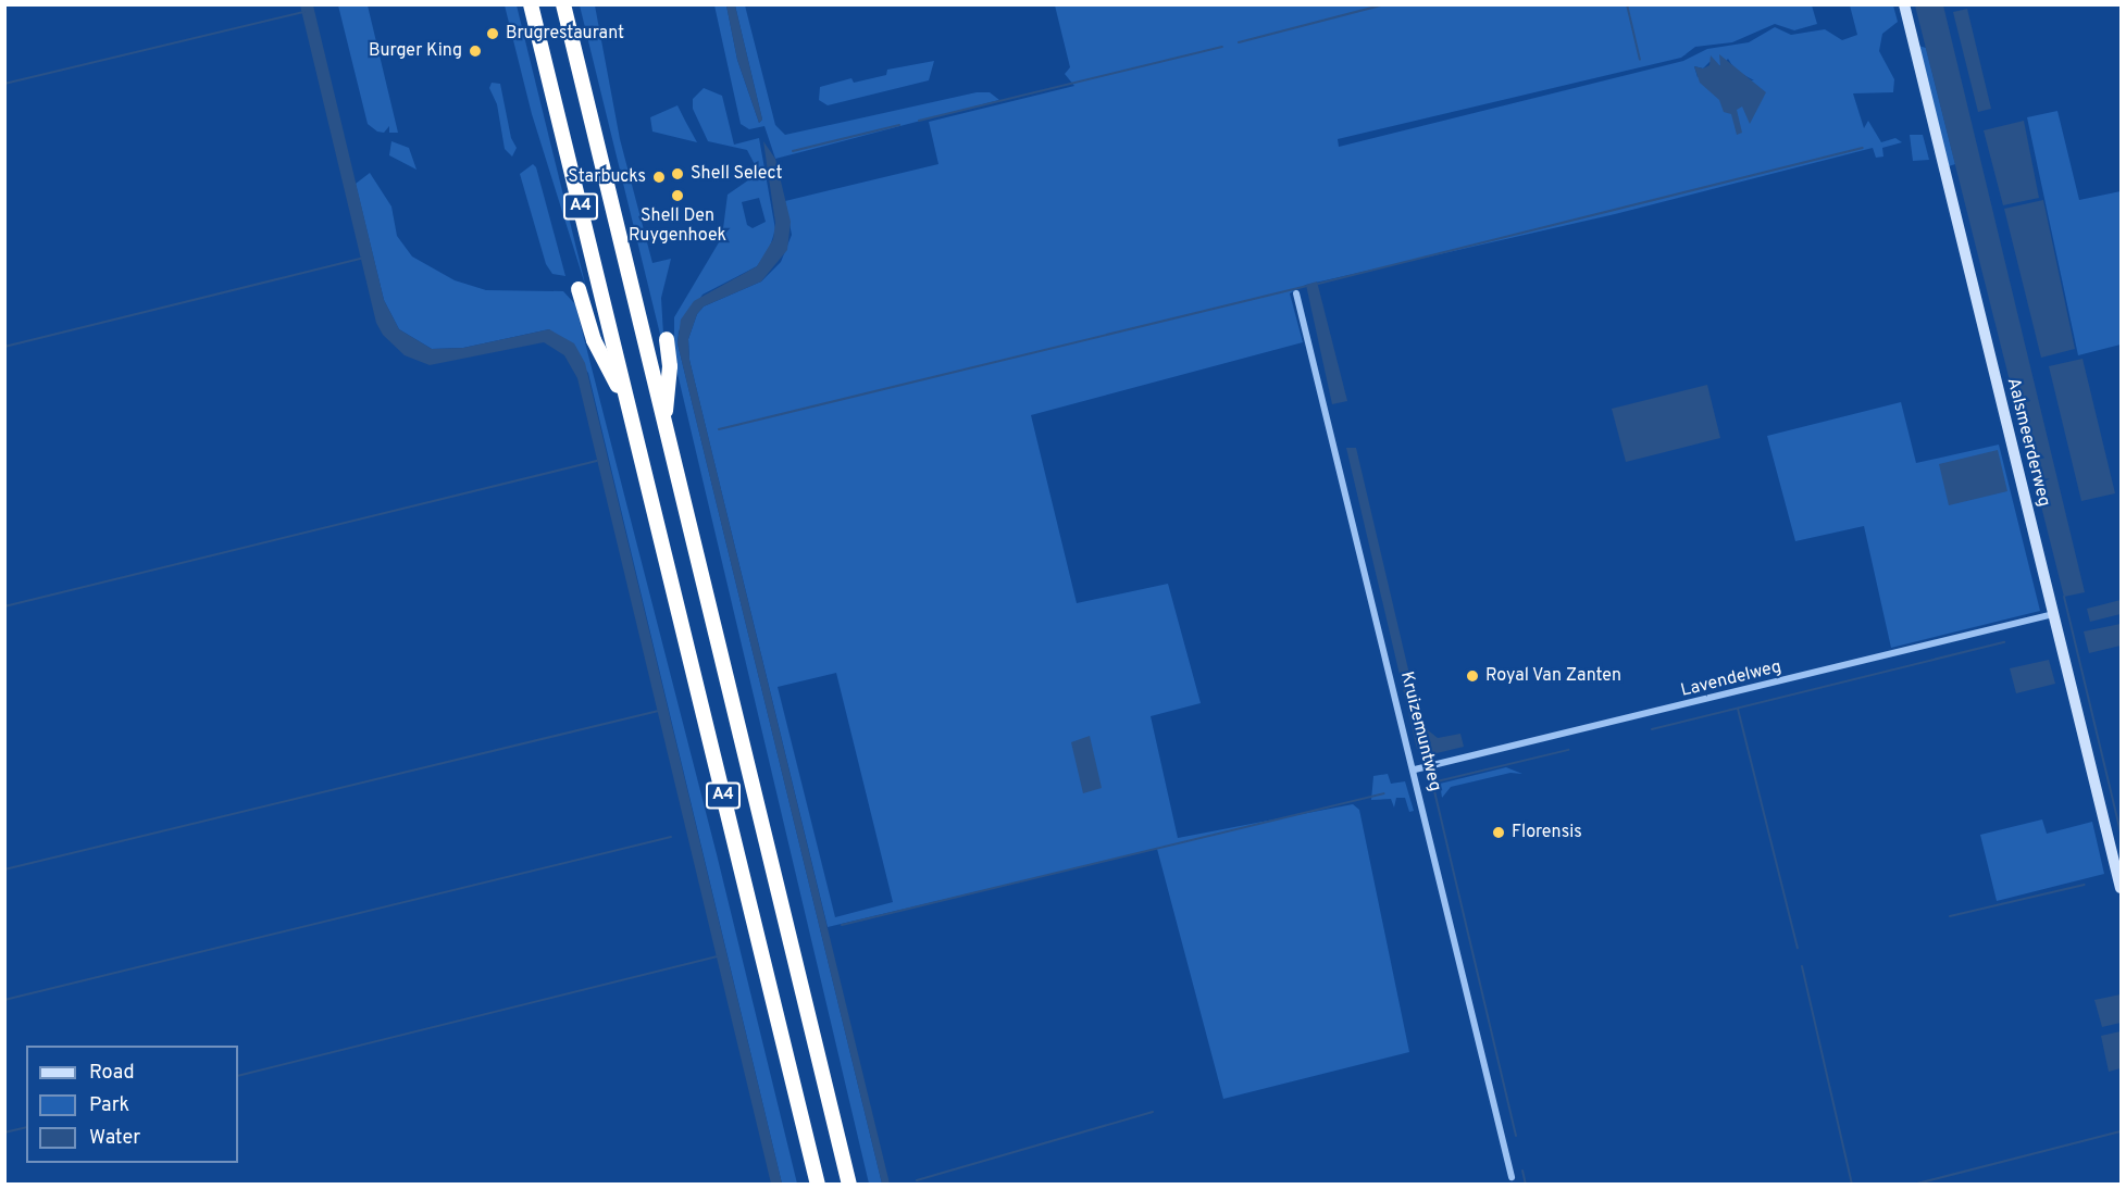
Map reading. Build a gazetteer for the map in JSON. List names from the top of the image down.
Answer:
{
  "streets": {
    "highway": ["A4"],
    "street": ["Aalsmeerderweg", "Lavendelweg", "Kruizemuntweg"]
  },
  "crossings": [
    ["Aalsmeerderweg", "Lavendelweg"],
    ["Lavendelweg", "Kruizemuntweg"]
  ],
  "places": [
    "Brugrestaurant",
    "Burger King",
    "Shell Select",
    "Starbucks",
    "Shell Den Ruygenhoek",
    "Royal Van Zanten",
    "Florensis"
  ],
  "legend": ["Road", "Park", "Water"]
}
